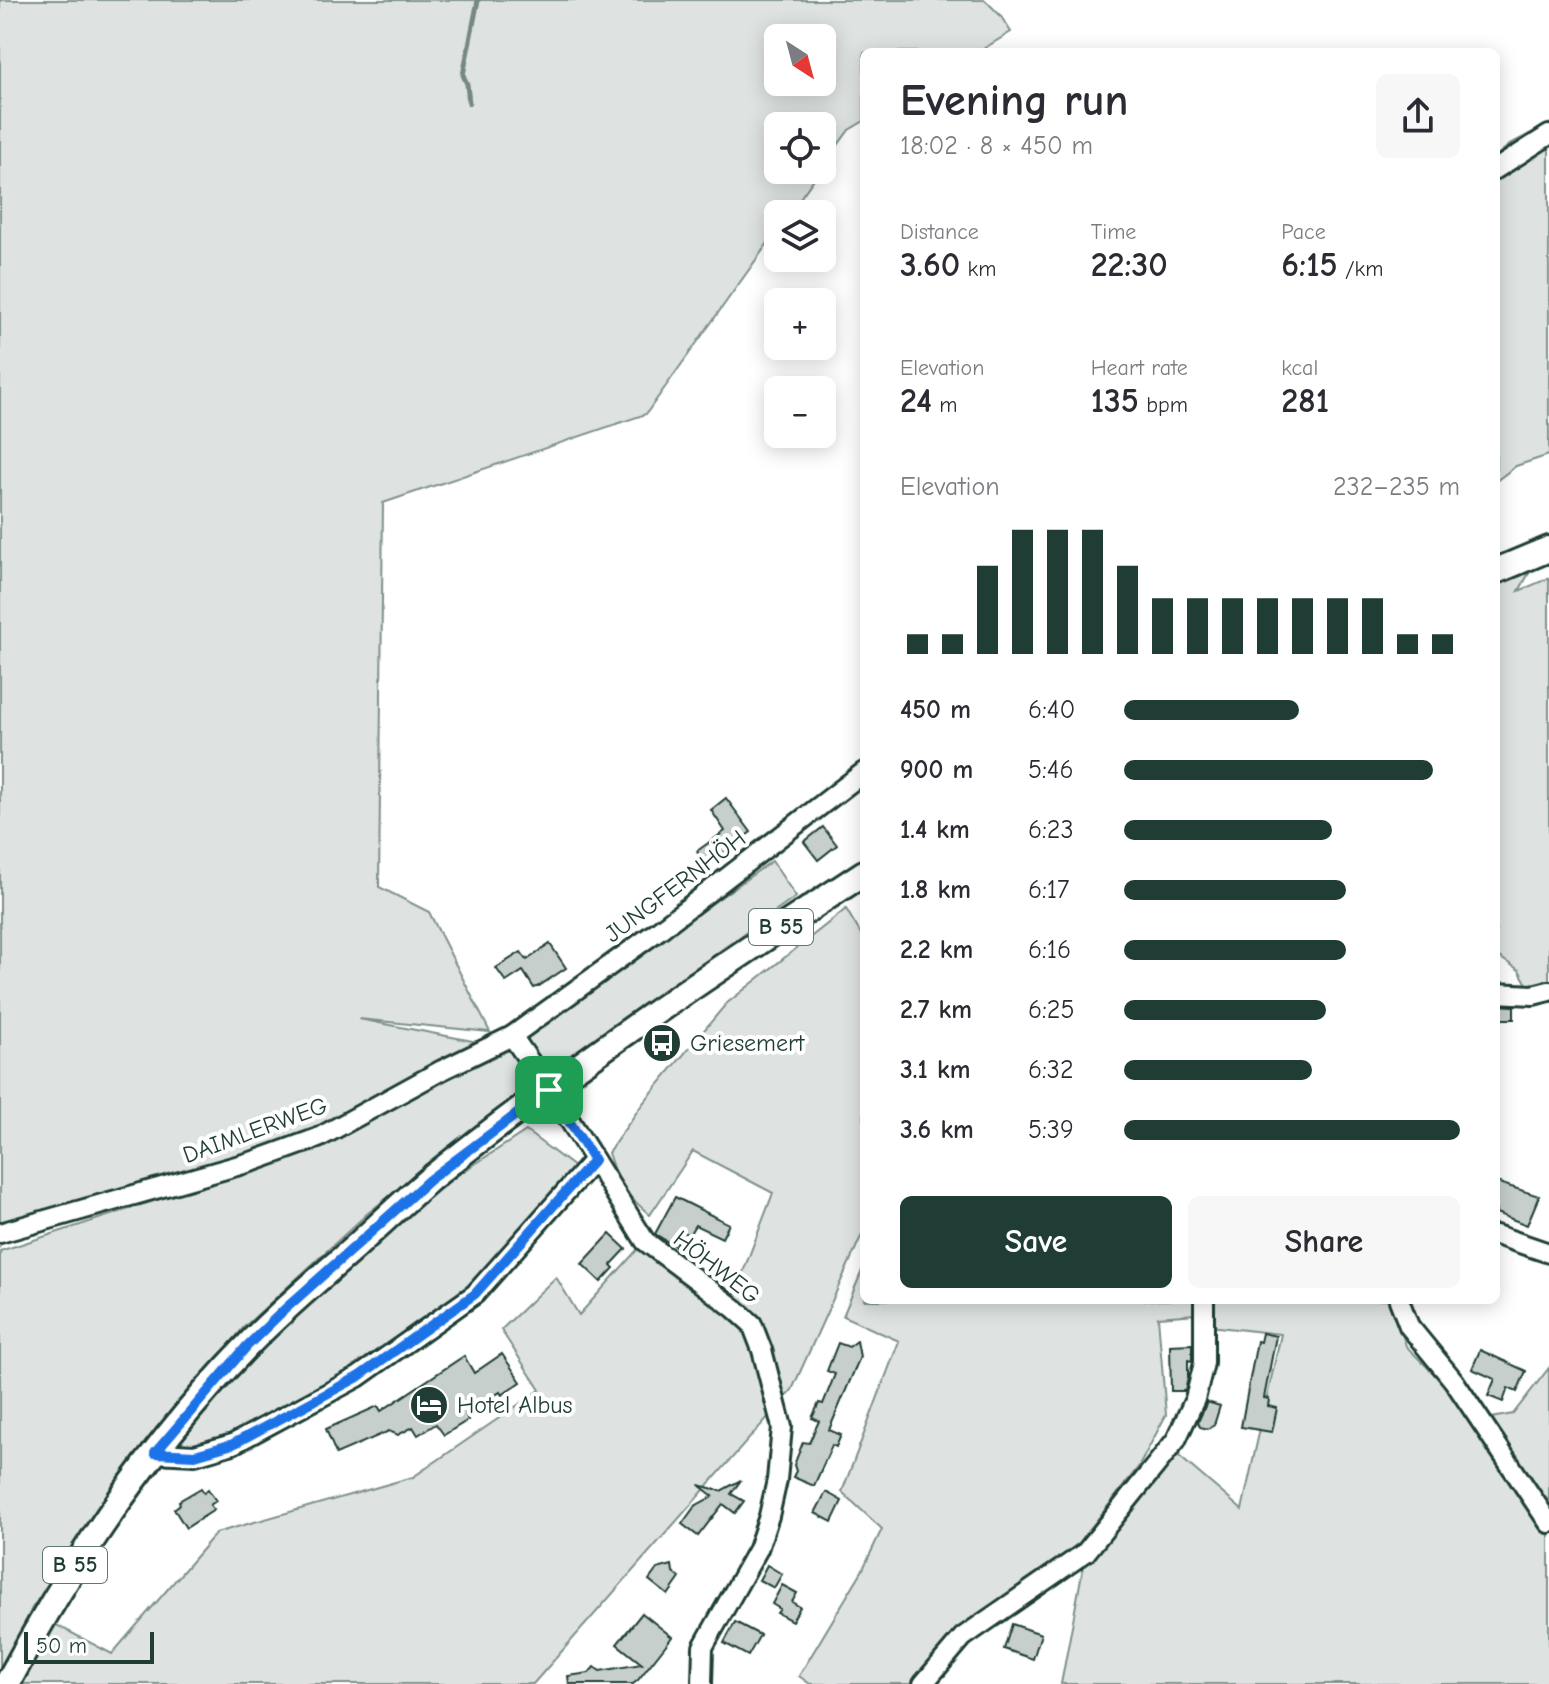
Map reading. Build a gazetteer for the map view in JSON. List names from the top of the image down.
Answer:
{
  "streets": {
    "main road": ["B 55"],
    "street": ["JUNGFERNHÖH", "DAIMLERWEG", "HÖHWEG"]
  },
  "crossings": [
    ["JUNGFERNHÖH", "DAIMLERWEG"],
    ["JUNGFERNHÖH", "HÖHWEG"],
    ["B 55", "HÖHWEG"],
    ["DAIMLERWEG", "HÖHWEG"]
  ],
  "places": {
    "bus stop": ["Griesemert"],
    "hotel": ["Hotel Albus"]
  },
  "scale_bar": "50 m",
  "north": "bottom right",
  "page": {
    "map_buttons": ["+", "−"],
    "heading": ["Evening run", "18:02 · 8 × 450 m"],
    "stats": [
      ["Distance", "3.60 km"],
      ["Time", "22:30"],
      ["Pace", "6:15 /km"],
      ["Elevation", "24 m"],
      ["Heart rate", "135 bpm"],
      ["kcal", "281"]
    ],
    "chart": ["Elevation", "232–235 m"],
    "list": [
      {
        "name": "450 m",
        "note": "6:40"
      },
      {
        "name": "900 m",
        "note": "5:46"
      },
      {
        "name": "1.4 km",
        "note": "6:23"
      },
      {
        "name": "1.8 km",
        "note": "6:17"
      },
      {
        "name": "2.2 km",
        "note": "6:16"
      },
      {
        "name": "2.7 km",
        "note": "6:25"
      },
      {
        "name": "3.1 km",
        "note": "6:32"
      },
      {
        "name": "3.6 km",
        "note": "5:39"
      }
    ],
    "buttons": ["Save", "Share"],
    "scale": "50 m"
  }
}
